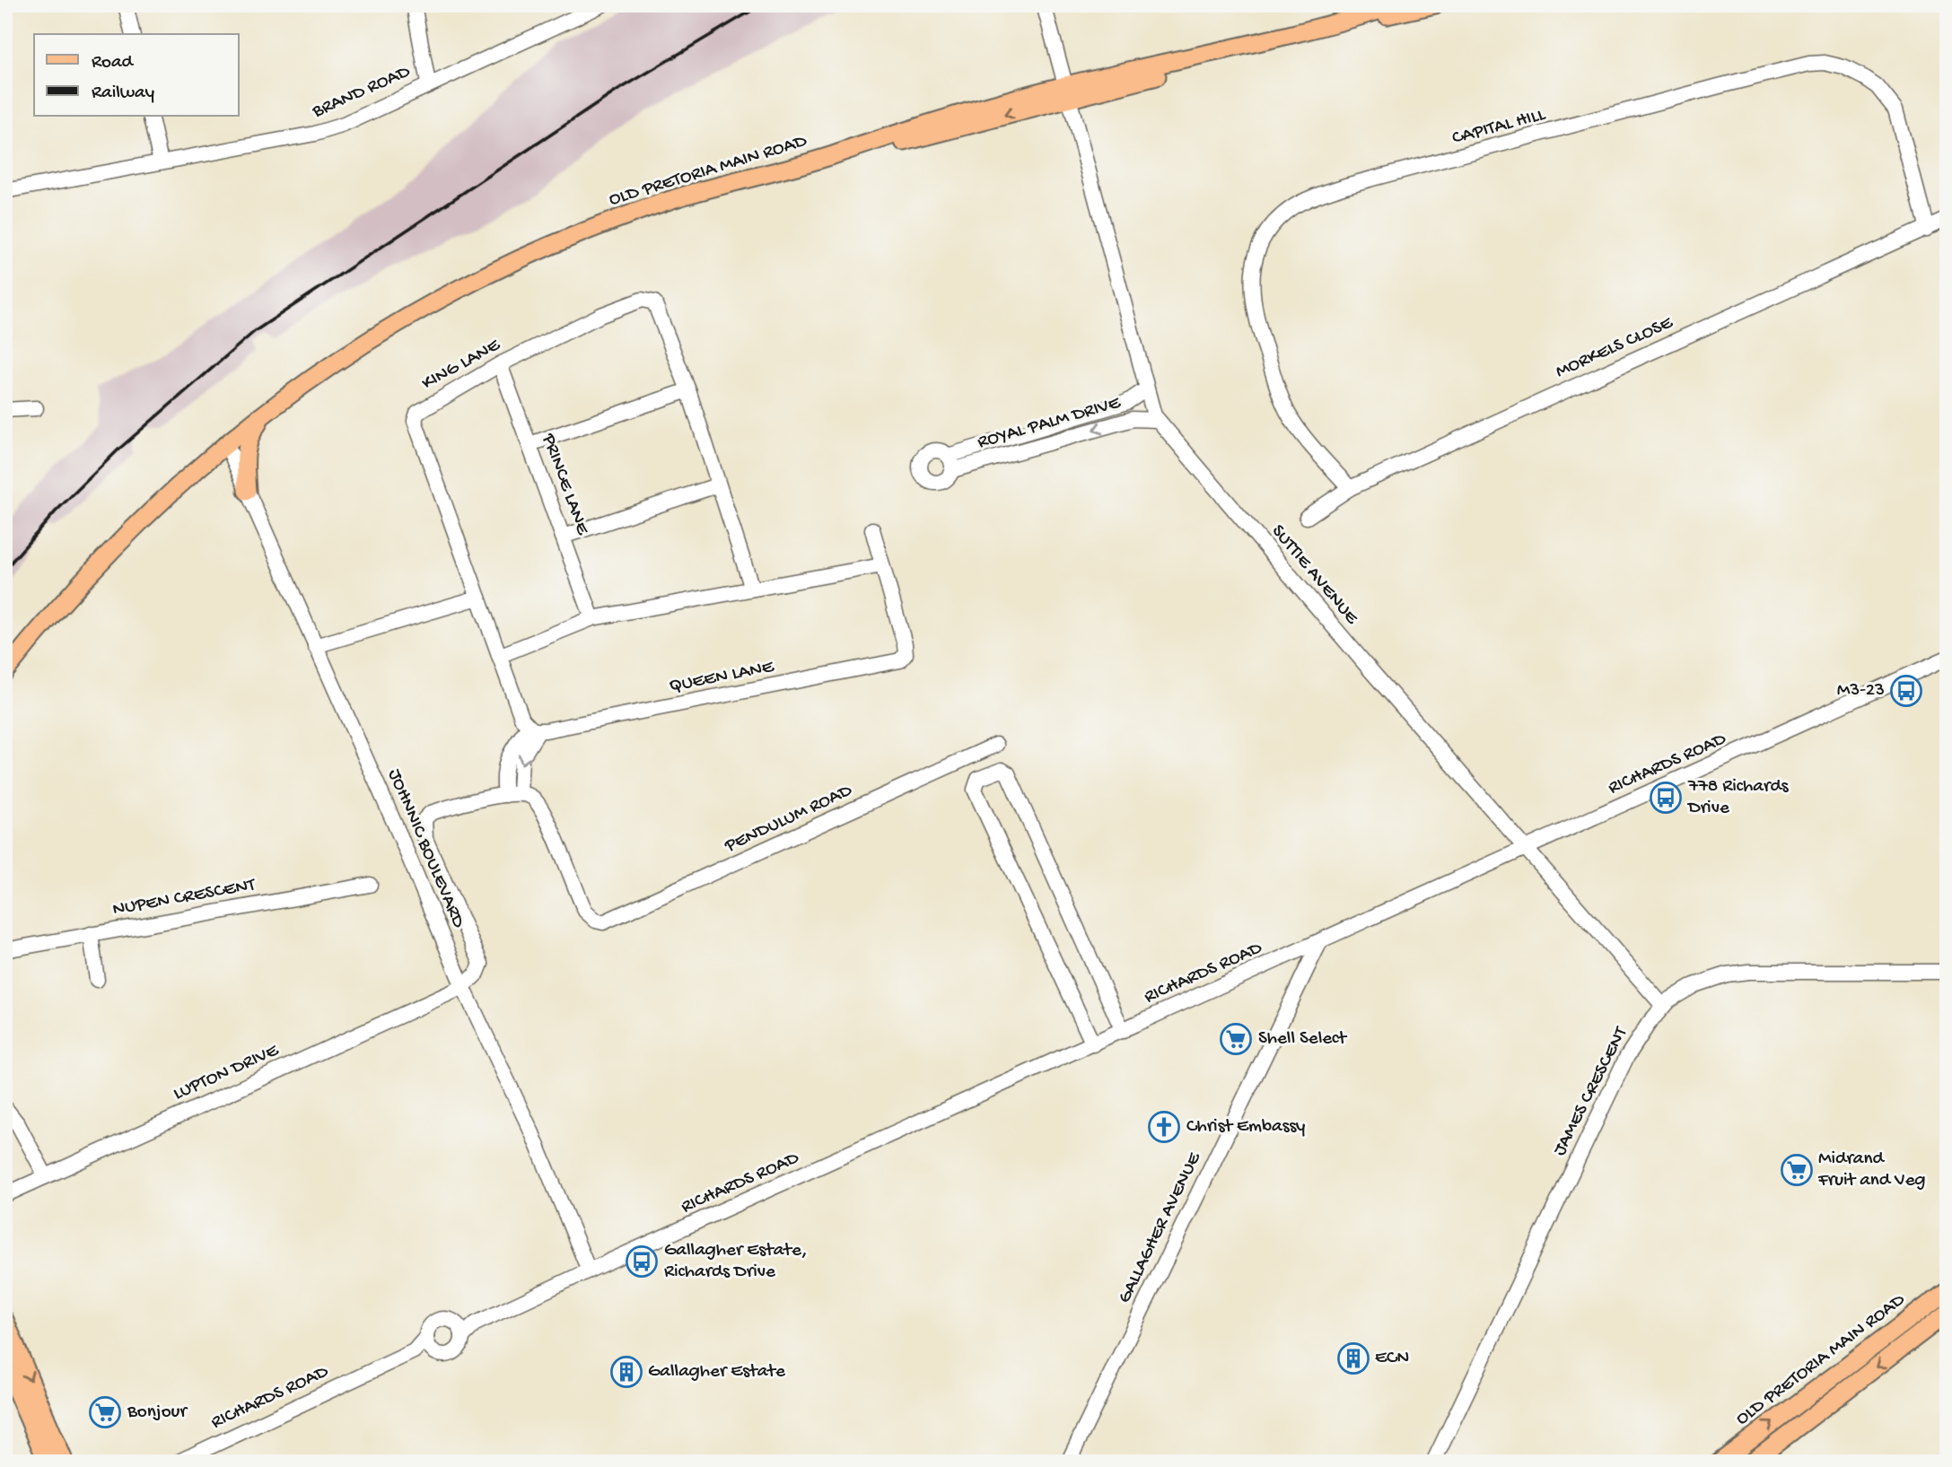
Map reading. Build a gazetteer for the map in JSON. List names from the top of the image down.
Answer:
{
  "streets": {
    "main road": ["OLD PRETORIA MAIN ROAD"],
    "street": [
      "BRAND ROAD",
      "CAPITAL HILL",
      "MORKELS CLOSE",
      "KING LANE",
      "ROYAL PALM DRIVE",
      "PRINCE LANE",
      "SUTTIE AVENUE",
      "QUEEN LANE",
      "RICHARDS ROAD",
      "PENDULUM ROAD",
      "JOHNNIC BOULEVARD",
      "NUPEN CRESCENT",
      "LUPTON DRIVE",
      "JAMES CRESCENT",
      "GALLAGHER AVENUE"
    ]
  },
  "crossings": [
    ["CAPITAL HILL", "MORKELS CLOSE"],
    ["OLD PRETORIA MAIN ROAD", "SUTTIE AVENUE"],
    ["OLD PRETORIA MAIN ROAD", "JOHNNIC BOULEVARD"],
    ["KING LANE", "PRINCE LANE"],
    ["ROYAL PALM DRIVE", "SUTTIE AVENUE"],
    ["SUTTIE AVENUE", "RICHARDS ROAD"],
    ["SUTTIE AVENUE", "JAMES CRESCENT"],
    ["RICHARDS ROAD", "JOHNNIC BOULEVARD"],
    ["RICHARDS ROAD", "GALLAGHER AVENUE"],
    ["JOHNNIC BOULEVARD", "LUPTON DRIVE"]
  ],
  "places": {
    "bus stop": ["M3-23", "778 Richards Drive", "Gallagher Estate, Richards Drive"],
    "supermarket": ["Shell Select", "Midrand Fruit and Veg", "Bonjour"],
    "church": ["Christ Embassy"],
    "building": ["ECN", "Gallagher Estate"]
  },
  "legend": ["Road", "Railway"]
}
